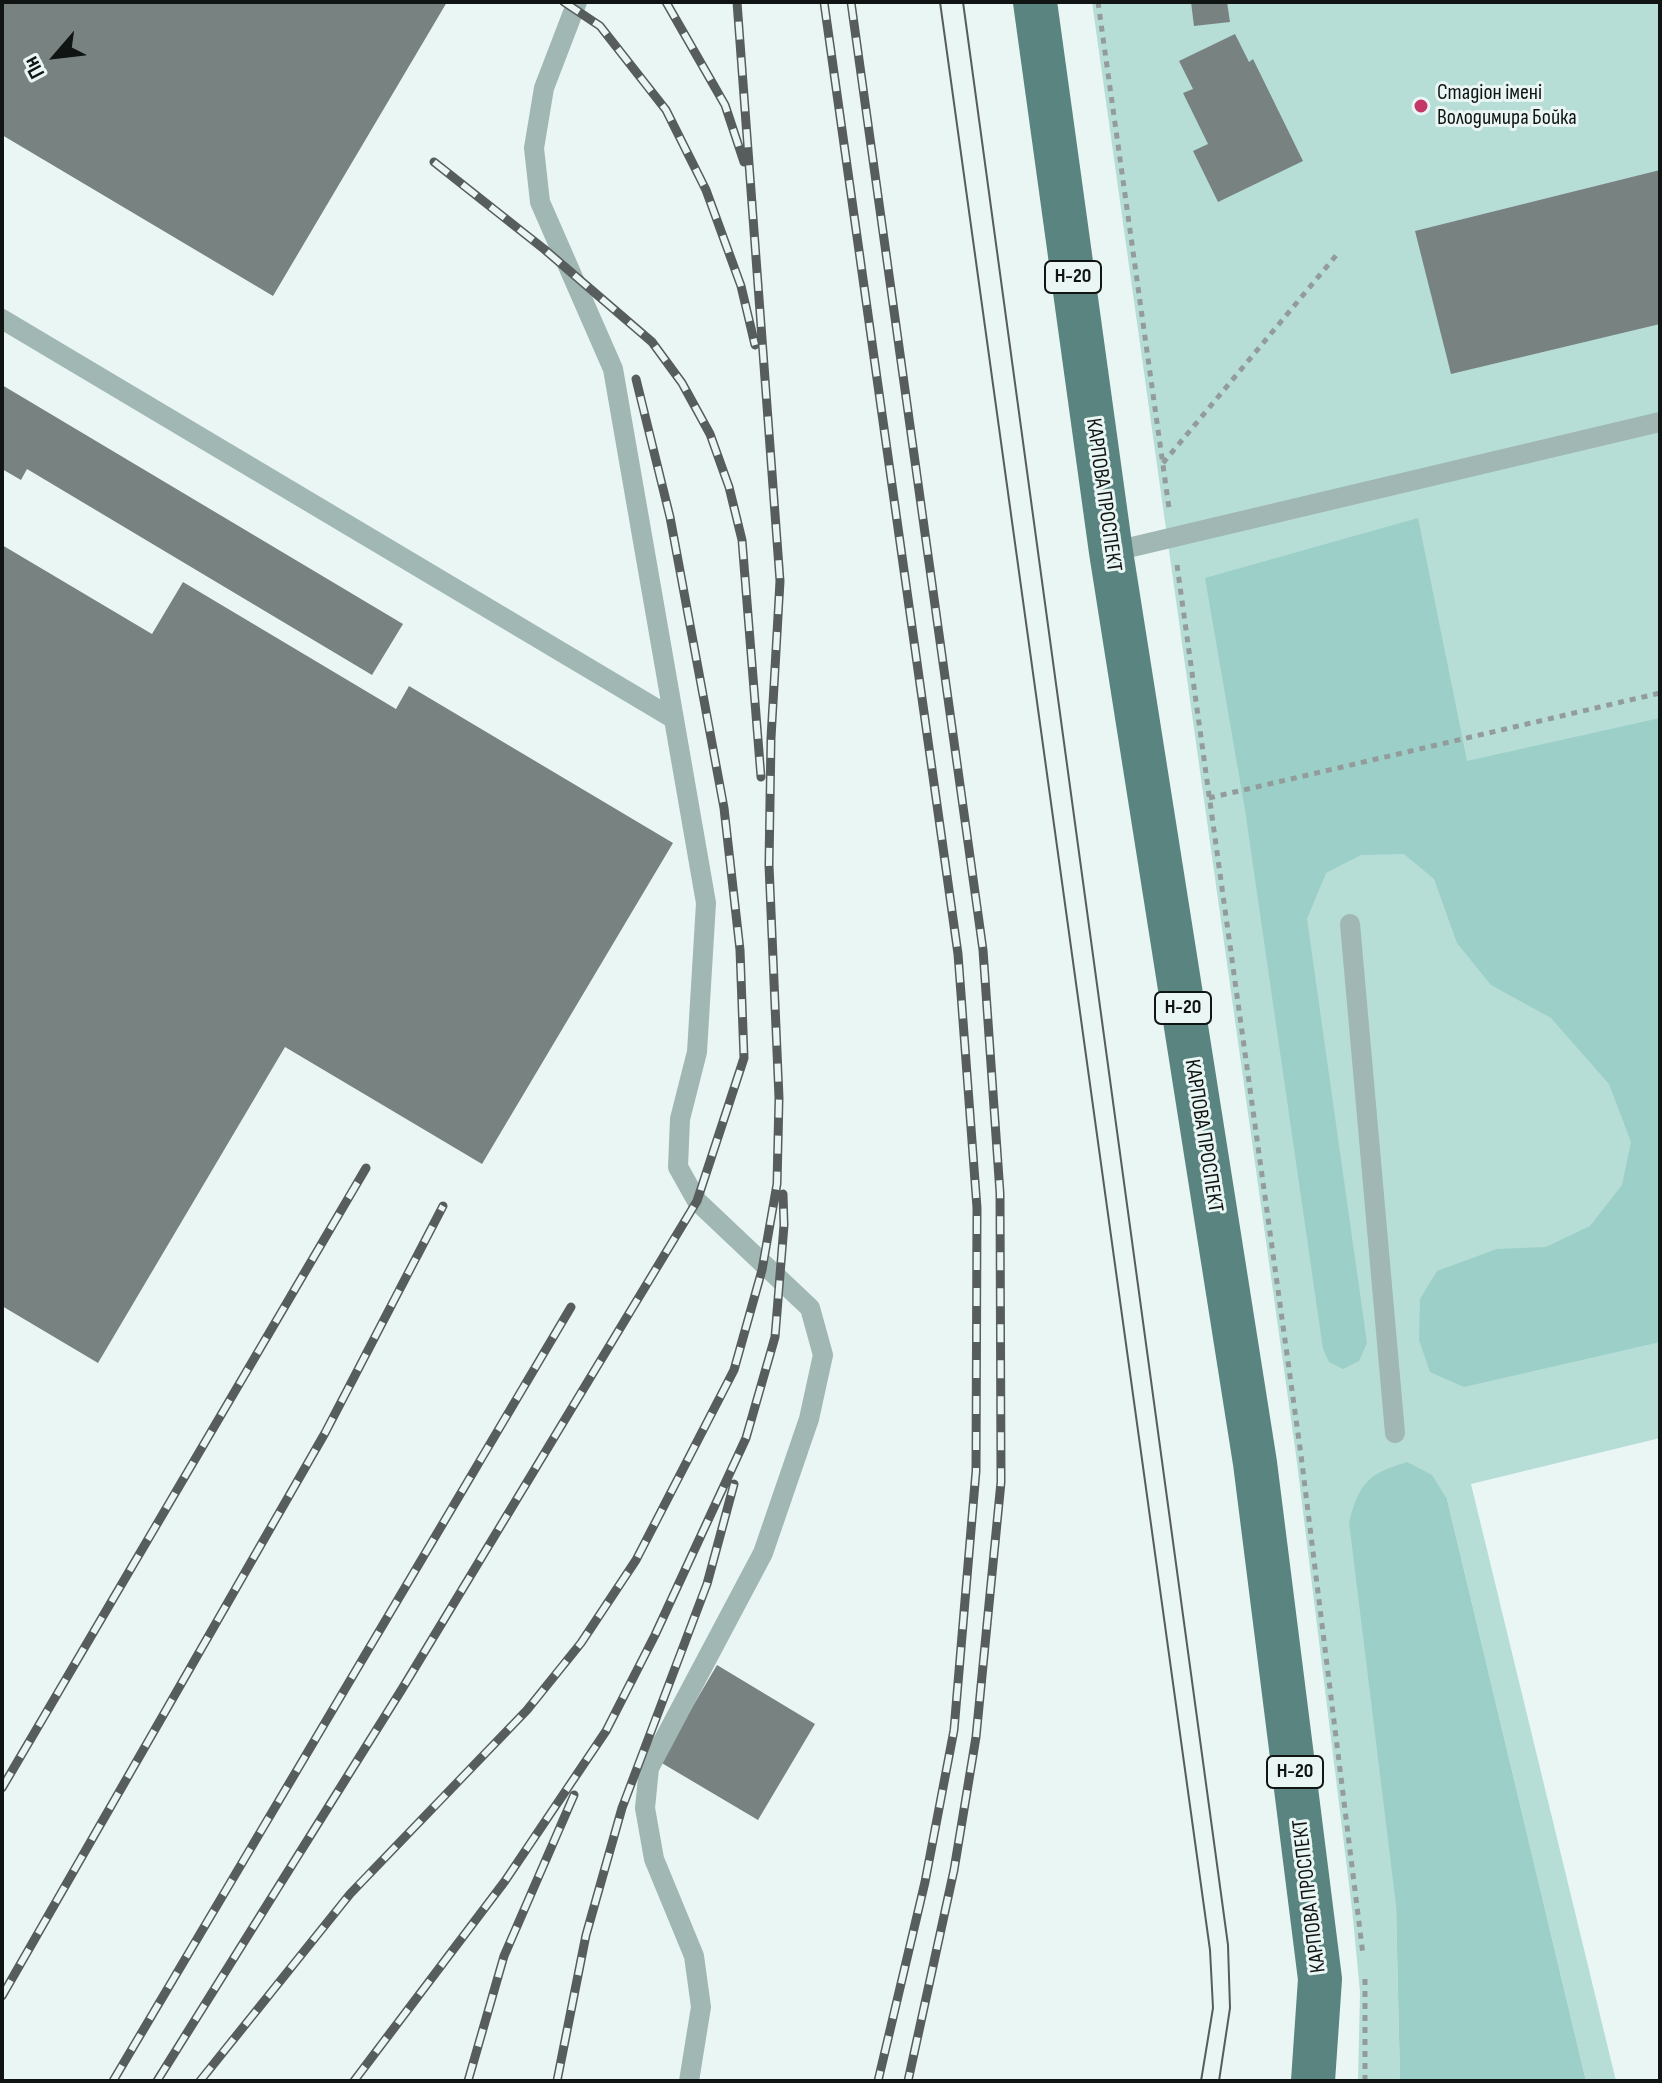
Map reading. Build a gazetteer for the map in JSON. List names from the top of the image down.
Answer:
{
  "streets": {
    "main road": ["Н-20", "КАРПОВА ПРОСПЕКТ"]
  },
  "places": ["Стадіон імені Володимира Бойка"],
  "north": "bottom left"
}
